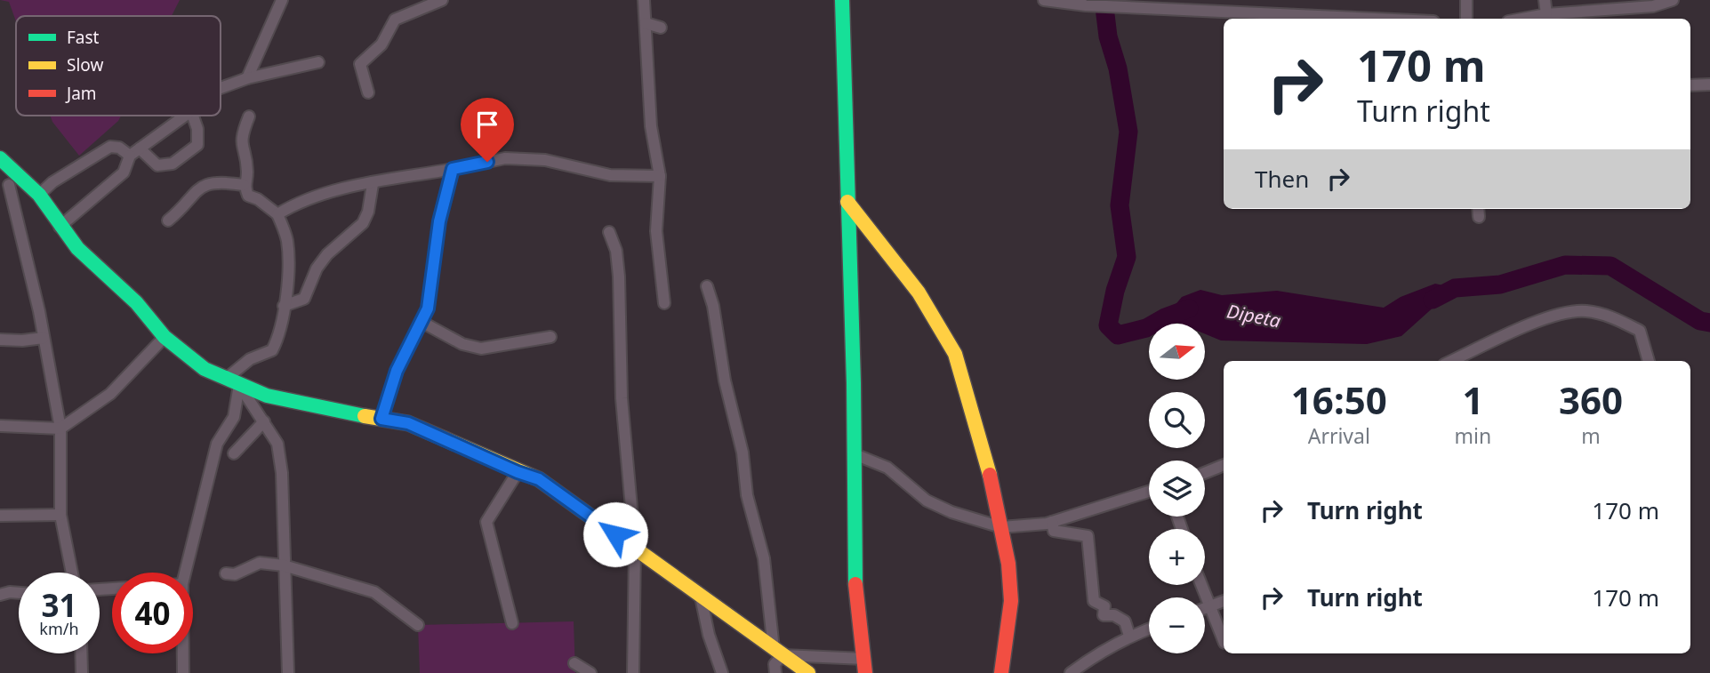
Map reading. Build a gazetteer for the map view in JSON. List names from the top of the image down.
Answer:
{
  "water": ["Dipeta"],
  "legend": ["Fast", "Slow", "Jam"],
  "north": "right",
  "page": {
    "turn": ["170 m", "Turn right"],
    "then": "Then",
    "map_buttons": ["+", "−"],
    "eta": [
      "16:50",
      "Arrival",
      "1",
      "min",
      "360",
      "m"
    ],
    "list": [
      {
        "name": "Turn right",
        "value": "170 m"
      },
      {
        "name": "Turn right",
        "value": "170 m"
      }
    ],
    "speed": "31 km/h",
    "limit": "40"
  }
}
